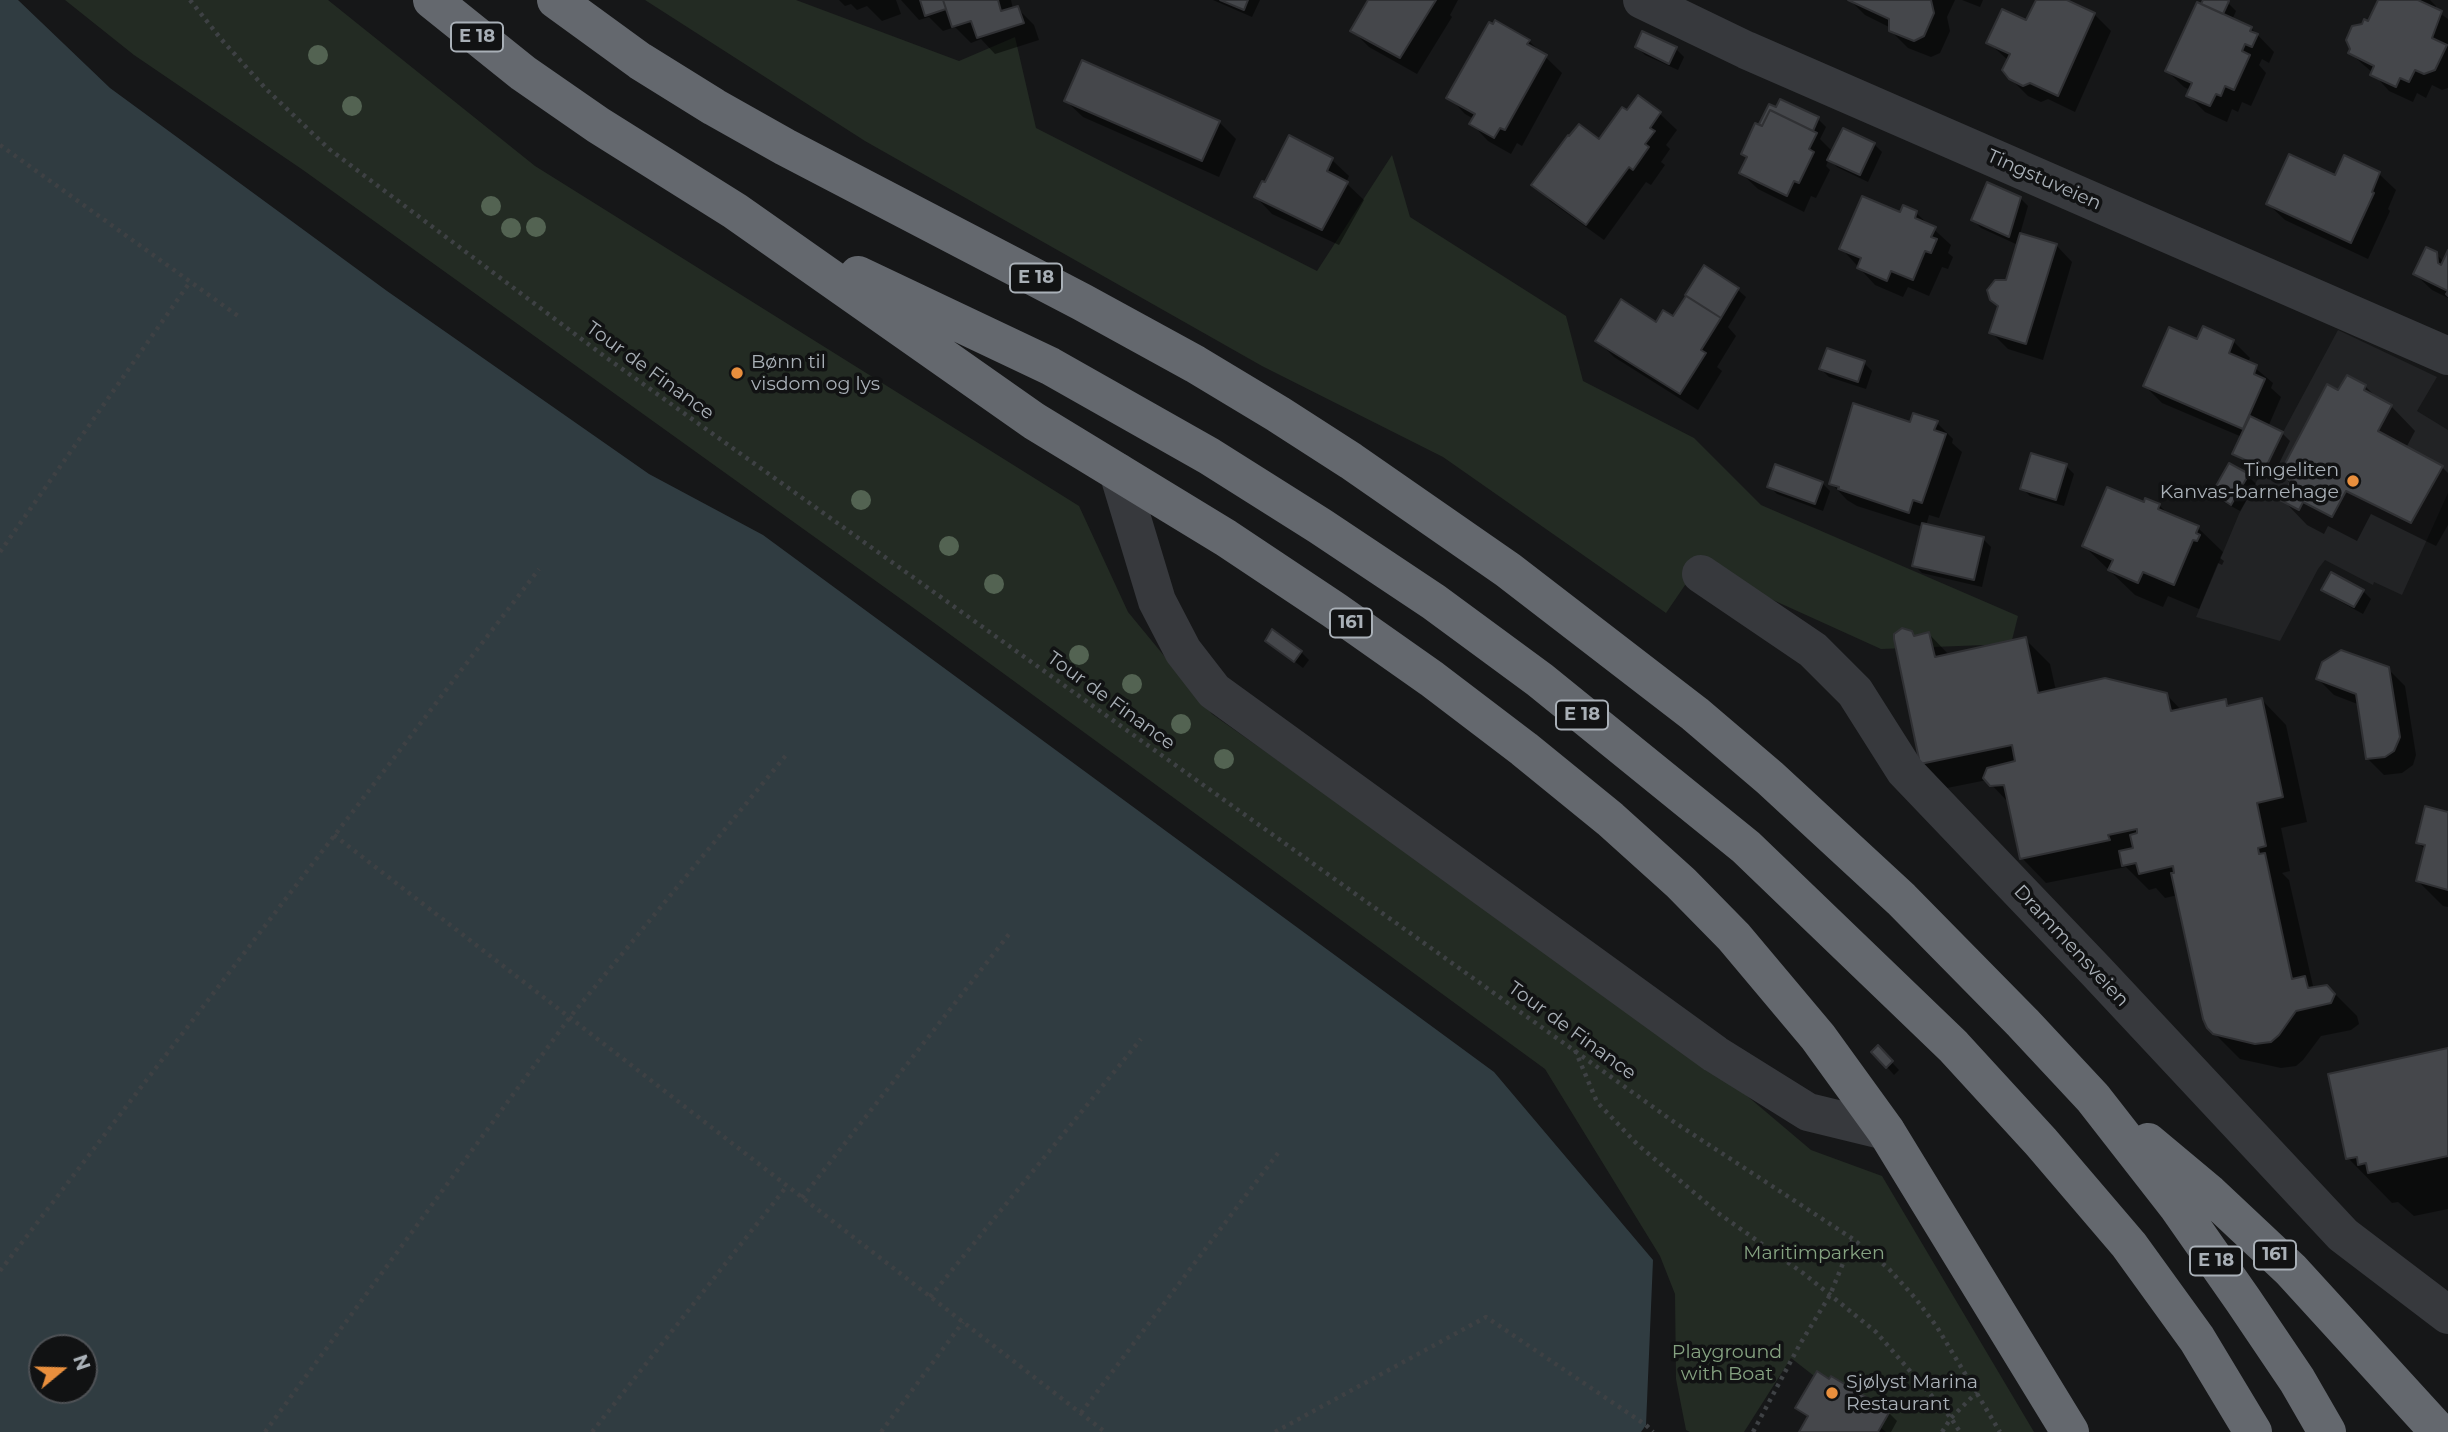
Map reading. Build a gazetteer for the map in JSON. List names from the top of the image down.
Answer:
{
  "streets": {
    "highway": ["E 18", "161"],
    "street": ["Tingstuveien", "Drammensveien"],
    "path": ["Tour de Finance"]
  },
  "crossings": [
    ["E 18", "161"]
  ],
  "parks": ["Maritimparken", "Playground with Boat"],
  "places": ["Bønn til visdom og lys", "Tingeliten Kanvas-barnehage", "Sjølyst Marina Restaurant"],
  "north": "right"
}
